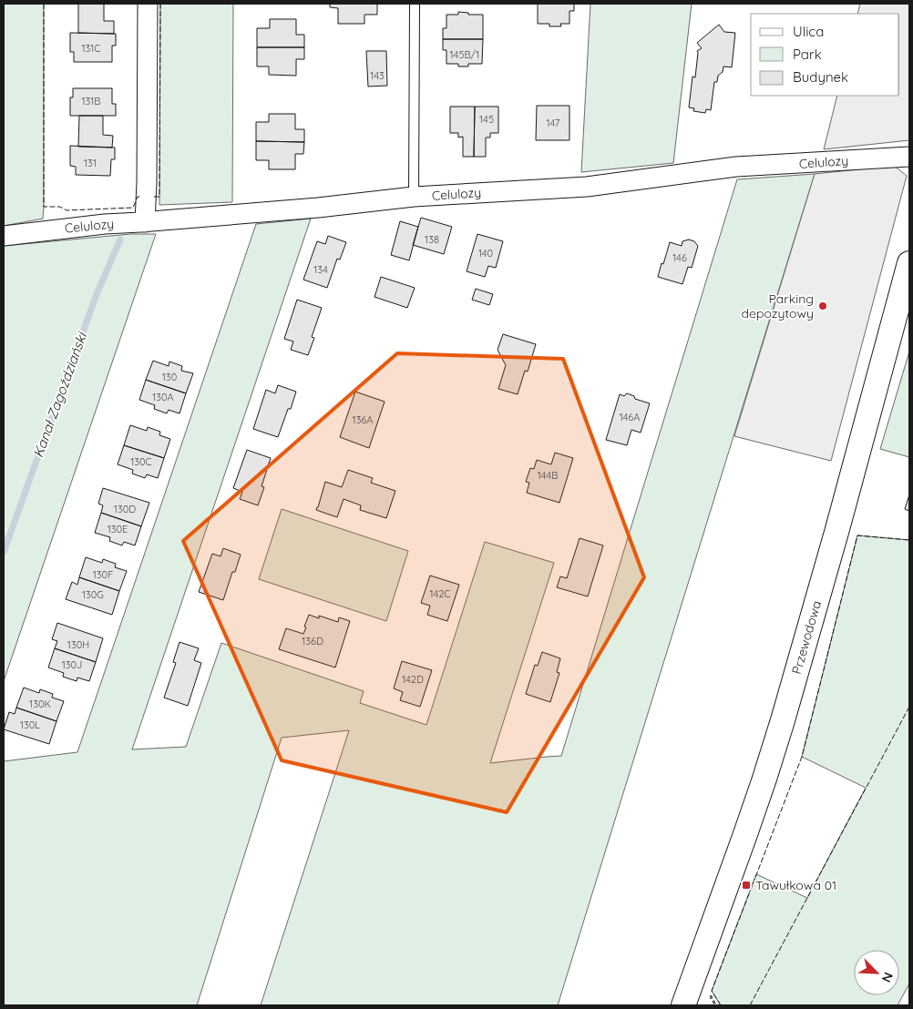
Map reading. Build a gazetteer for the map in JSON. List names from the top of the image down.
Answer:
{
  "streets": {
    "street": ["Celulozy", "Przewodowa"]
  },
  "water": ["Kanał Zagoździański"],
  "places": {
    "other": ["Parking depozytowy"],
    "transit": ["Tawułkowa 01"]
  },
  "house_numbers": [
    "131C",
    "145B/1",
    "143",
    "131B",
    "145",
    "147",
    "131",
    "138",
    "140",
    "146",
    "134",
    "130",
    "130A",
    "146A",
    "136A",
    "130C",
    "144B",
    "130D",
    "130E",
    "130F",
    "142C",
    "130G",
    "136D",
    "130H",
    "130J",
    "142D",
    "130K",
    "130L"
  ],
  "legend": ["Ulica", "Park", "Budynek"],
  "north": "bottom right"
}
